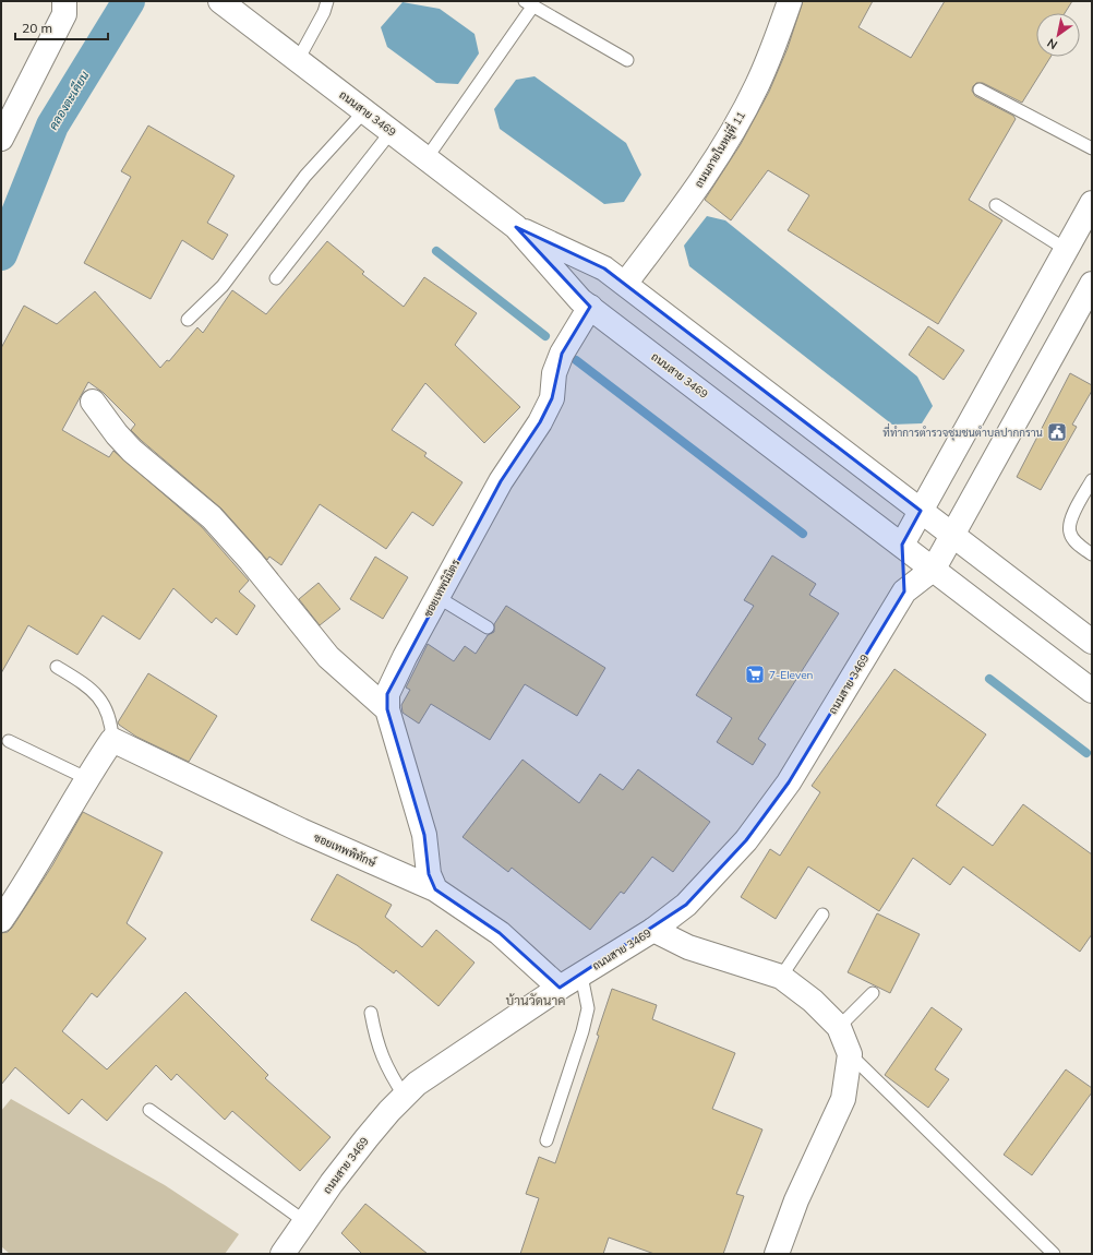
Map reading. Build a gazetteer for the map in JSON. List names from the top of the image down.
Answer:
{
  "streets": {
    "street": [
      "ถนนสาย 3469",
      "ถนนภายในหมู่ที่ 11",
      "ซอยเทพนิมิตร",
      "ซอยเทพพิทักษ์"
    ]
  },
  "crossings": [
    ["ถนนสาย 3469", "ถนนภายในหมู่ที่ 11"],
    ["ถนนสาย 3469", "ซอยเทพนิมิตร"],
    ["ถนนสาย 3469", "ซอยเทพพิทักษ์"],
    ["ซอยเทพนิมิตร", "ซอยเทพพิทักษ์"]
  ],
  "districts": ["บ้านวัดนาค"],
  "water": ["คลองตะเคียน"],
  "places": {
    "public building": ["ที่ทำการตำรวจชุมชนตำบลปากกราน"],
    "supermarket": ["7-Eleven"]
  },
  "scale_bar": "20 m",
  "north": "bottom left"
}
